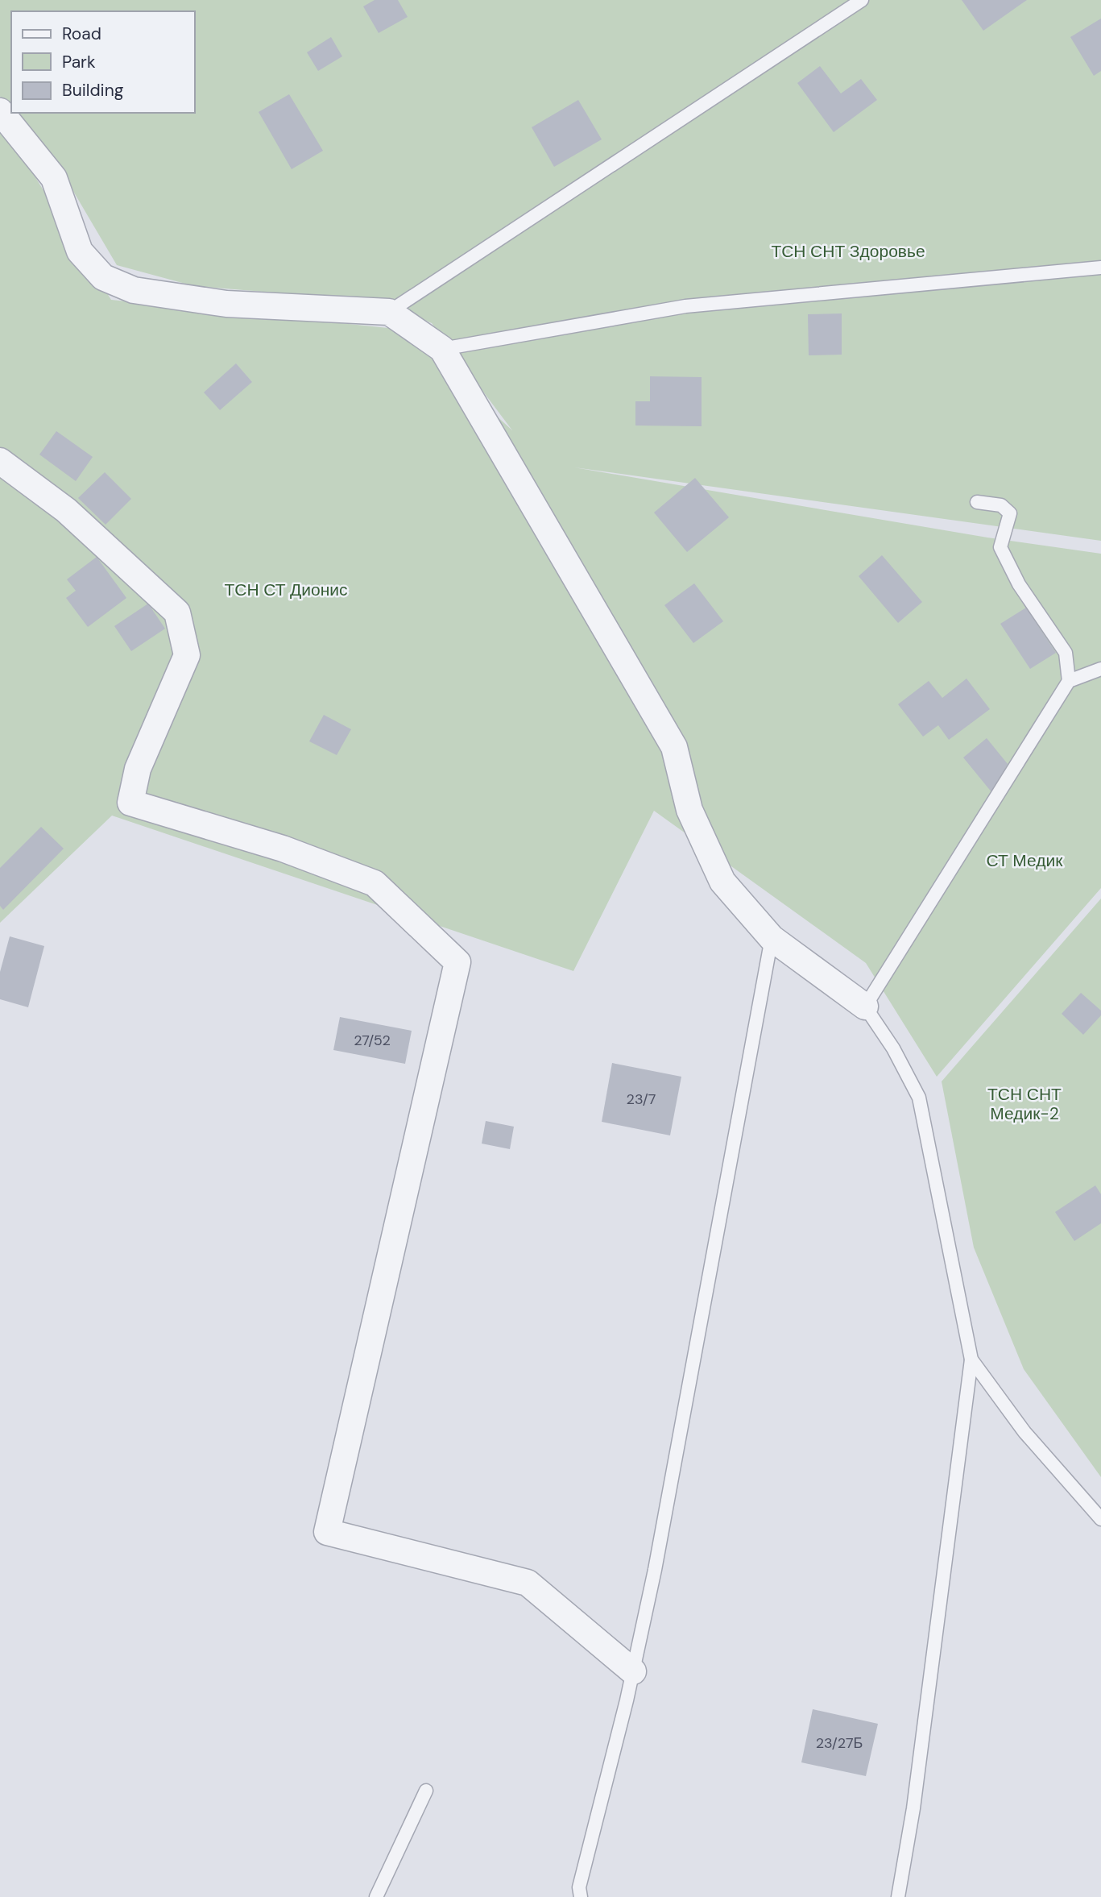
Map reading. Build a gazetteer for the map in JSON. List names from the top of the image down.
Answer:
{
  "parks": [
    "ТСН СНТ Здоровье",
    "ТСН СТ Дионис",
    "СТ Медик",
    "ТСН СНТ Медик-2"
  ],
  "house_numbers": ["27/52", "23/7", "23/27Б"],
  "legend": ["Road", "Park", "Building"]
}
